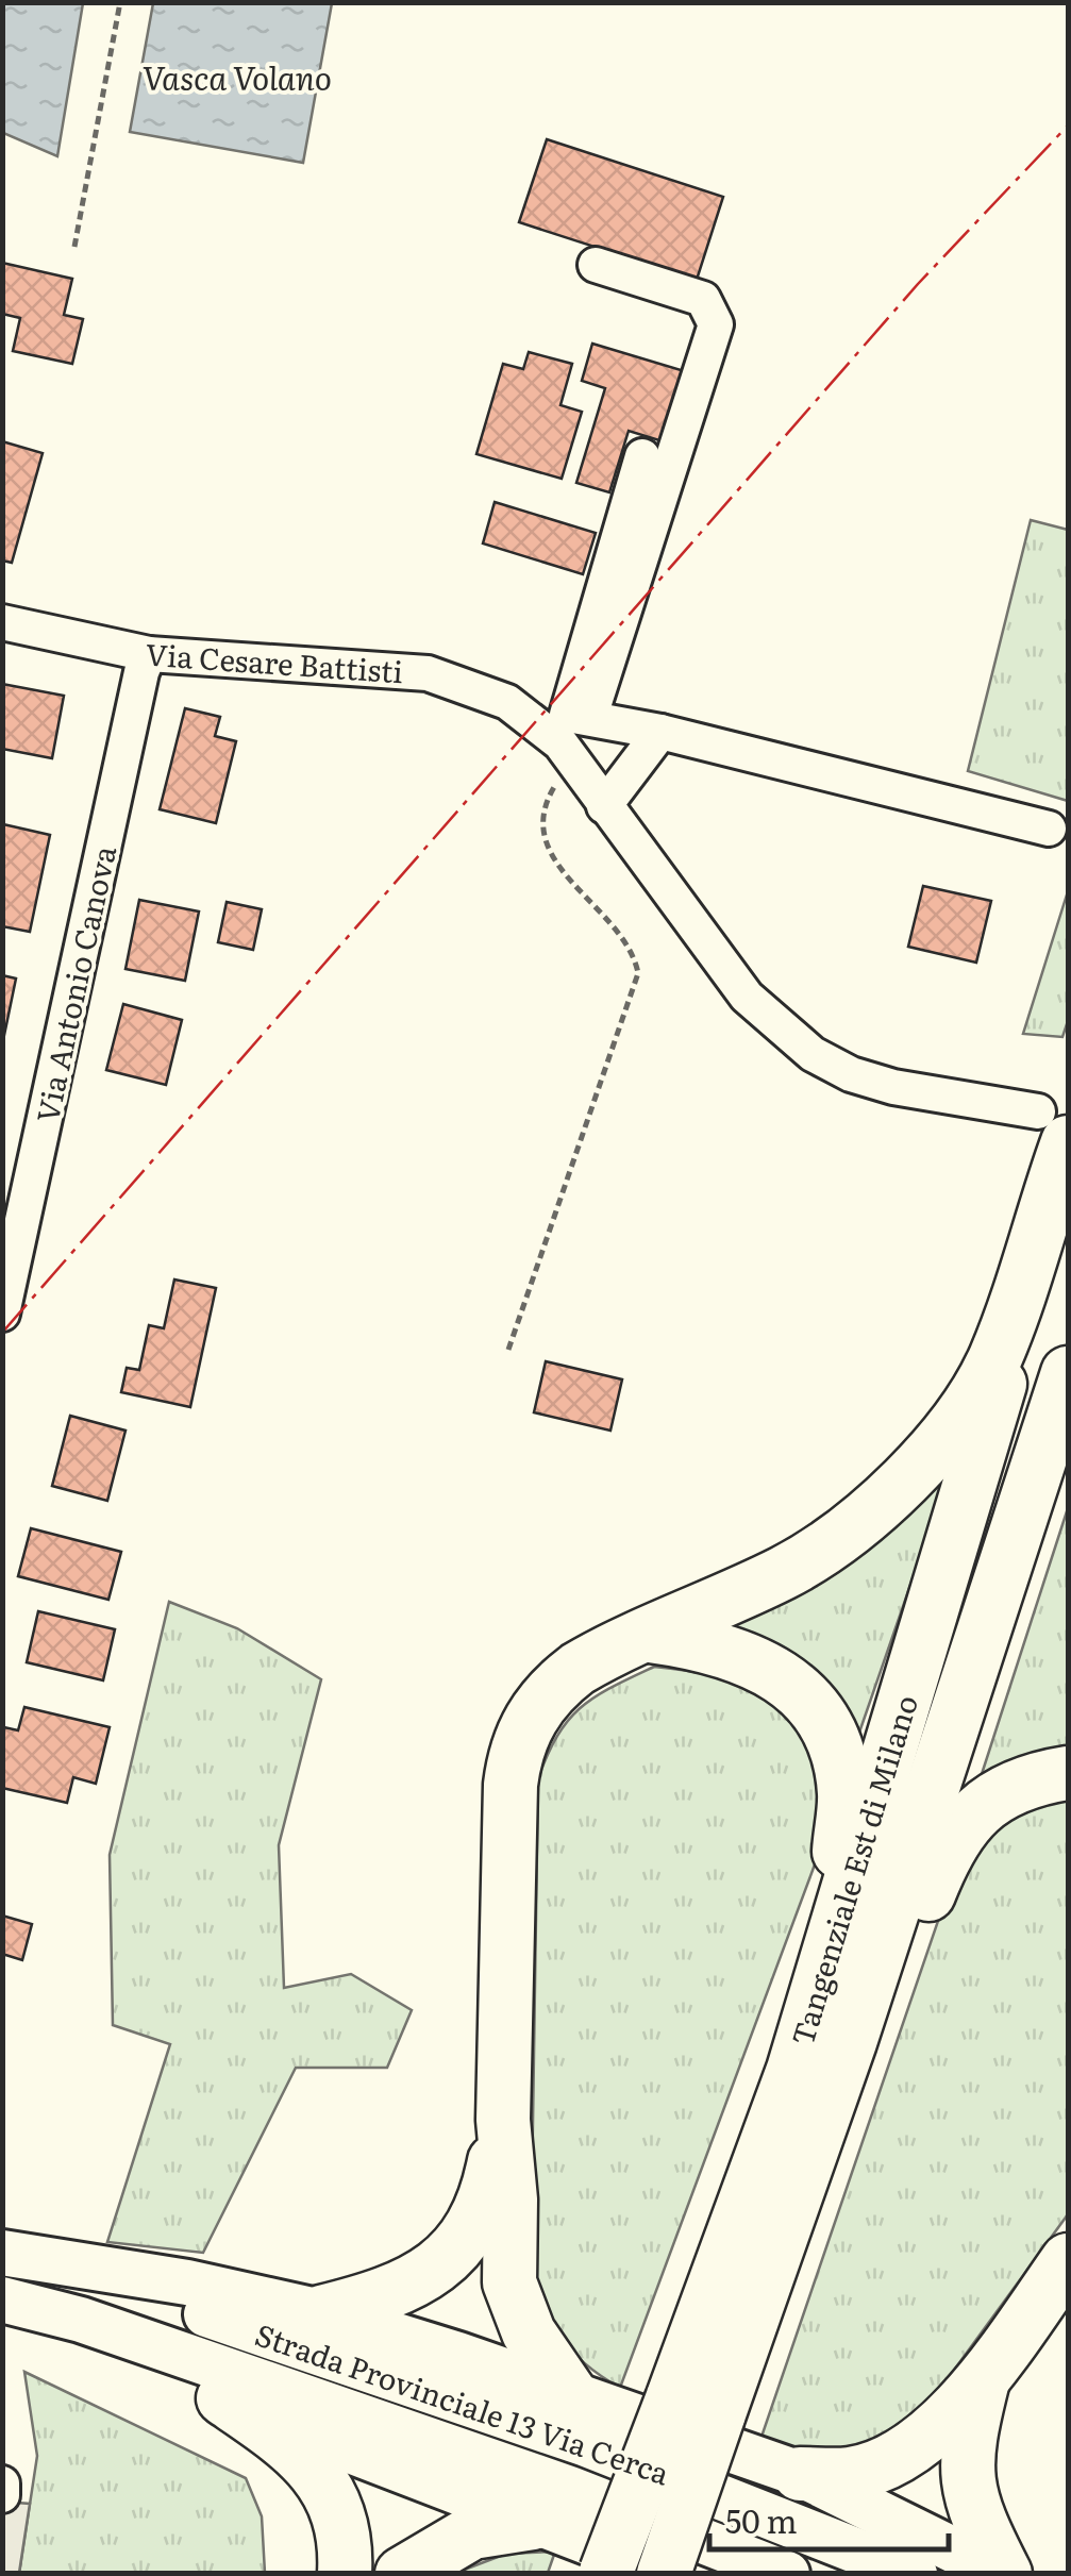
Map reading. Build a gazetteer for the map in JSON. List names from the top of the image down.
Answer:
{
  "streets": {
    "highway": ["Tangenziale Est di Milano"],
    "main road": ["Strada Provinciale 13 Via Cerca"],
    "street": ["Via Cesare Battisti", "Via Antonio Canova"]
  },
  "crossings": [
    ["Via Cesare Battisti", "Via Antonio Canova"]
  ],
  "water": ["Vasca Volano"],
  "scale_bar": "50 m"
}
